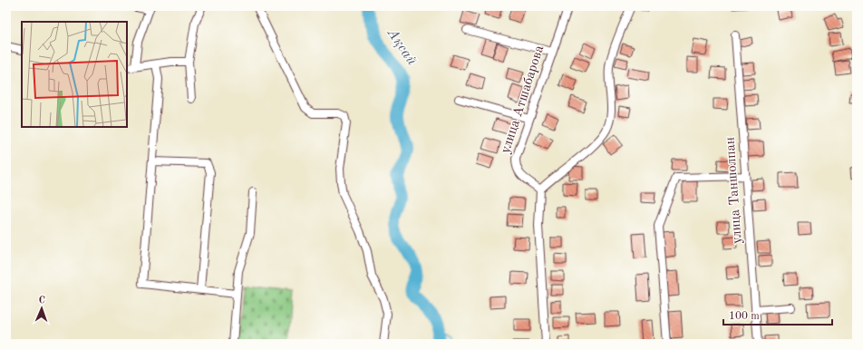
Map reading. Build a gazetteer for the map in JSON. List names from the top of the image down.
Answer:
{
  "streets": {
    "street": ["улица Атшабарова", "улица Таншолпан"]
  },
  "water": ["Ақсай"],
  "scale_bar": "100 m",
  "north": "top"
}
